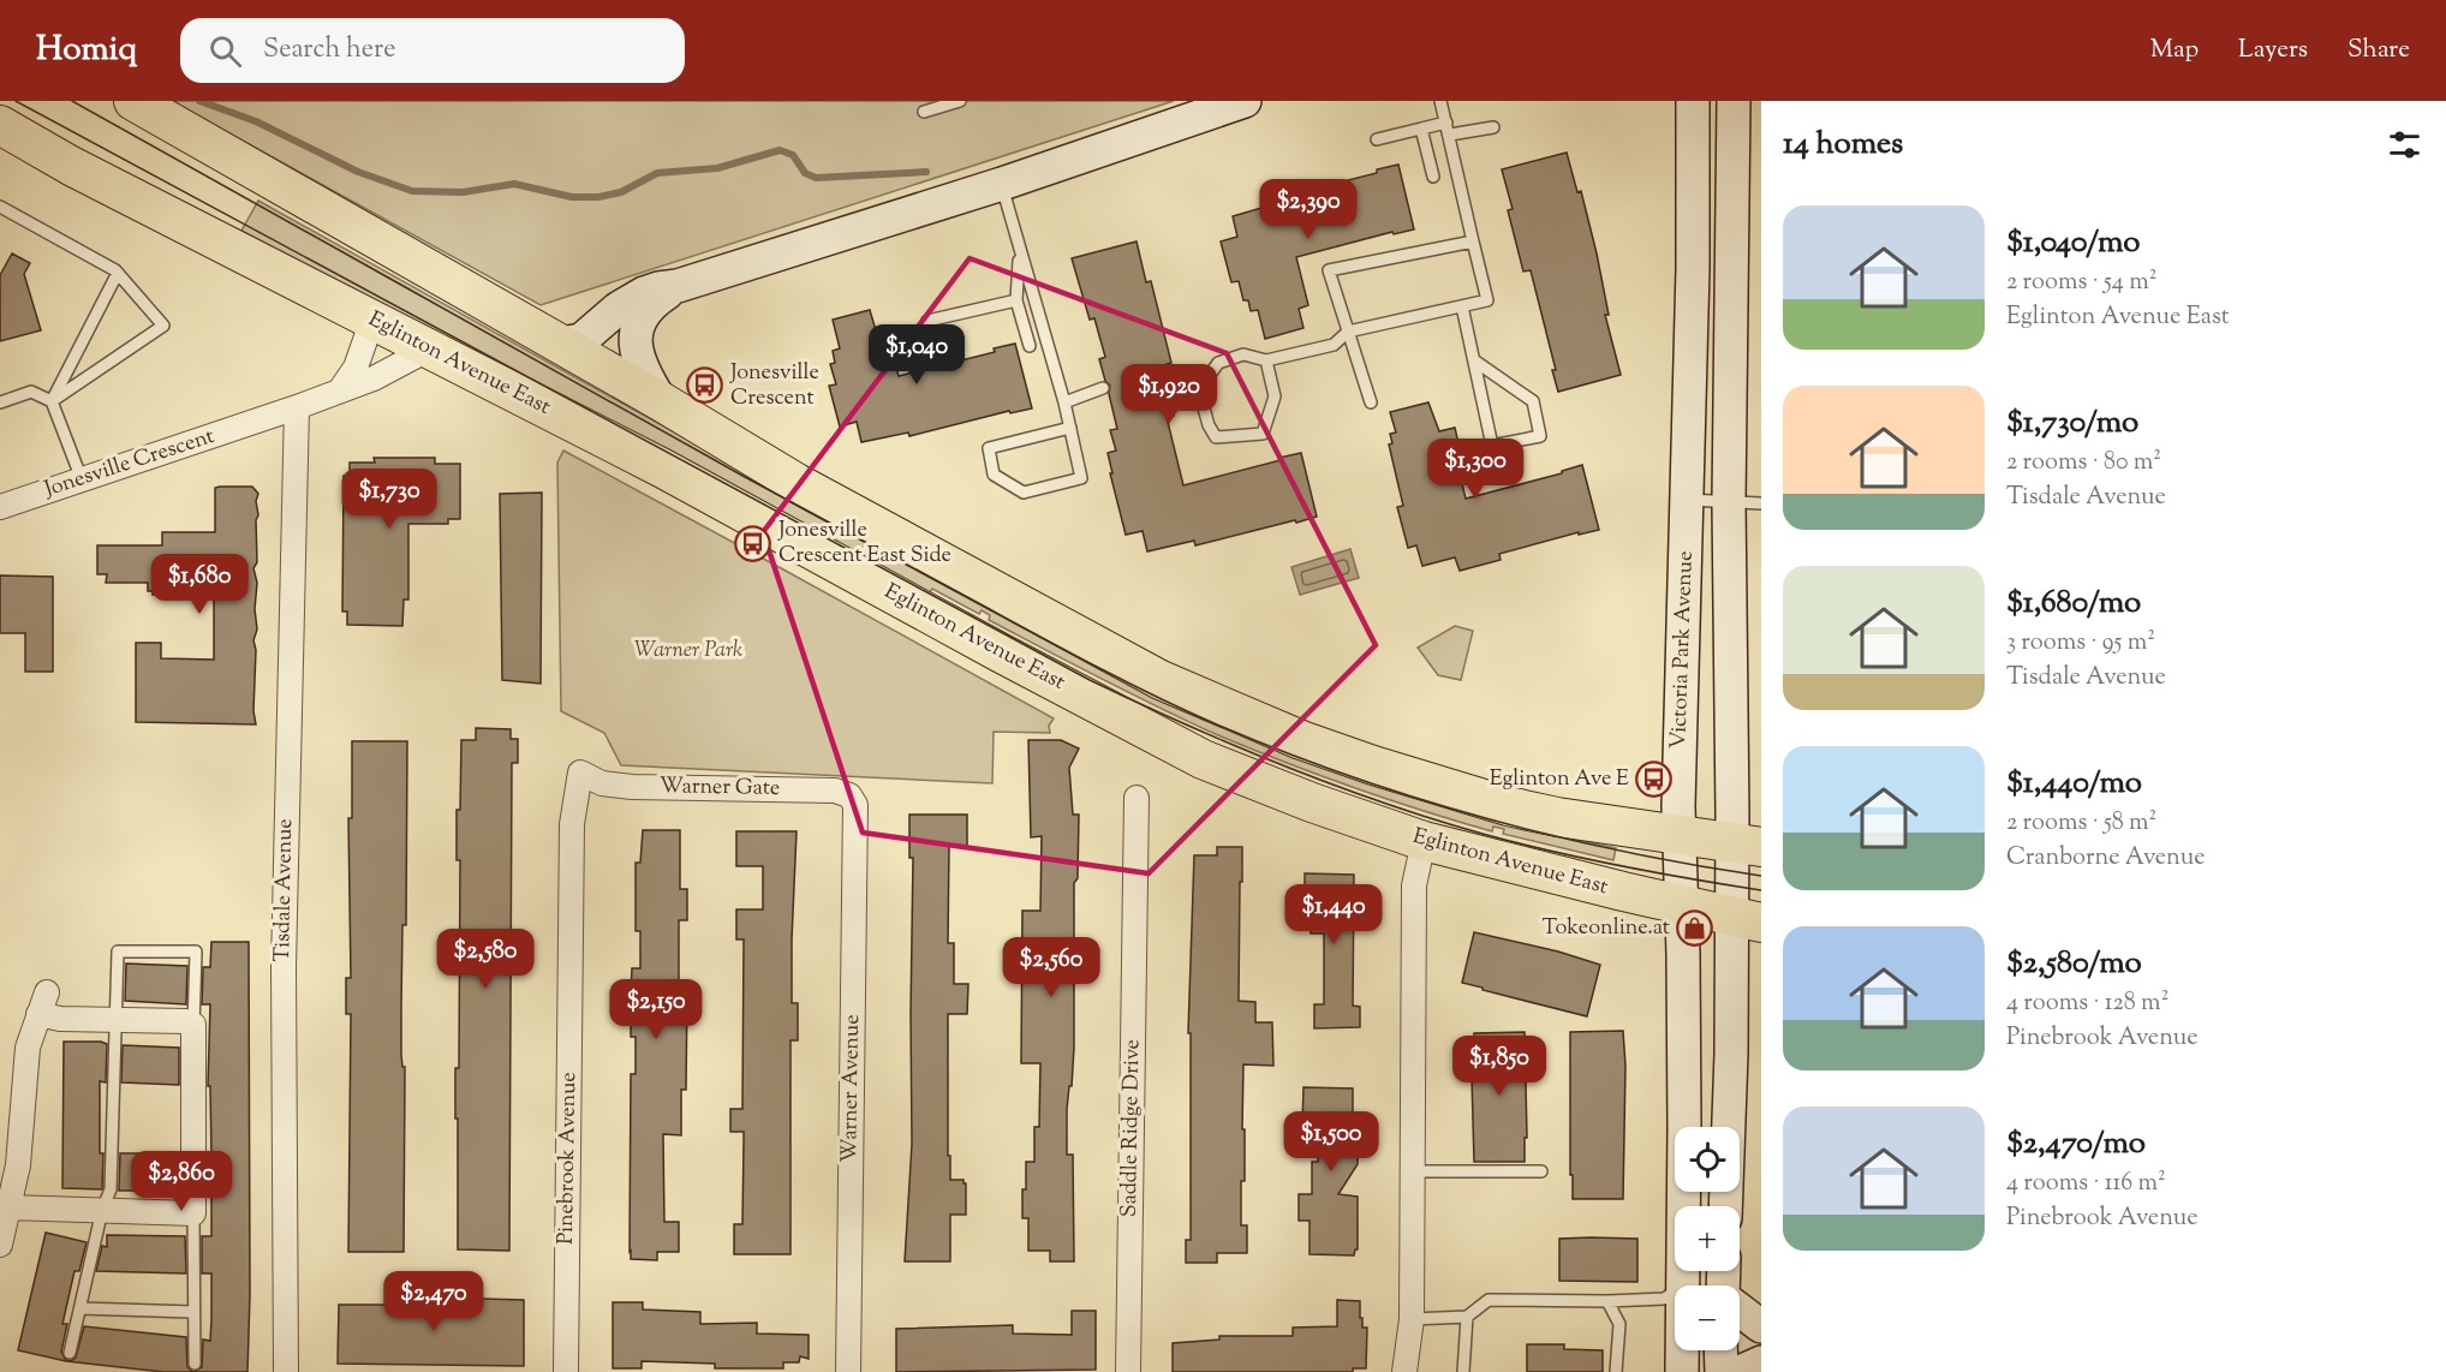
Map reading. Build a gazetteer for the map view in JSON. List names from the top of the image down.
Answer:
{
  "streets": {
    "main road": ["Eglinton Avenue East", "Victoria Park Avenue"],
    "street": [
      "Jonesville Crescent",
      "Warner Gate",
      "Tisdale Avenue",
      "Warner Avenue",
      "Saddle Ridge Drive",
      "Pinebrook Avenue"
    ]
  },
  "crossings": [
    ["Eglinton Avenue East", "Jonesville Crescent"],
    ["Eglinton Avenue East", "Victoria Park Avenue"],
    ["Jonesville Crescent", "Tisdale Avenue"],
    ["Warner Gate", "Warner Avenue"],
    ["Warner Gate", "Pinebrook Avenue"]
  ],
  "parks": ["Warner Park"],
  "places": {
    "bus stop": ["Jonesville Crescent", "Jonesville Crescent East Side", "Eglinton Ave E"],
    "shop": ["Tokeonline.at"]
  },
  "page": {
    "header": "Homiq",
    "search": "Search here",
    "nav": ["Map", "Layers", "Share"],
    "heading": "14 homes",
    "price": [
      "$2,390",
      "$1,040",
      "$1,920",
      "$1,300",
      "$1,730",
      "$1,680",
      "$1,440",
      "$2,580",
      "$2,560",
      "$2,150",
      "$1,850",
      "$1,500",
      "$2,860",
      "$2,470"
    ],
    "list": [
      {
        "name": "$1,040/mo",
        "note": "2 rooms · 54 m² · Eglinton Avenue East"
      },
      {
        "name": "$1,730/mo",
        "note": "2 rooms · 80 m² · Tisdale Avenue"
      },
      {
        "name": "$1,680/mo",
        "note": "3 rooms · 95 m² · Tisdale Avenue"
      },
      {
        "name": "$1,440/mo",
        "note": "2 rooms · 58 m² · Cranborne Avenue"
      },
      {
        "name": "$2,580/mo",
        "note": "4 rooms · 128 m² · Pinebrook Avenue"
      },
      {
        "name": "$2,470/mo",
        "note": "4 rooms · 116 m² · Pinebrook Avenue"
      }
    ],
    "map_buttons": ["+", "−"]
  }
}
